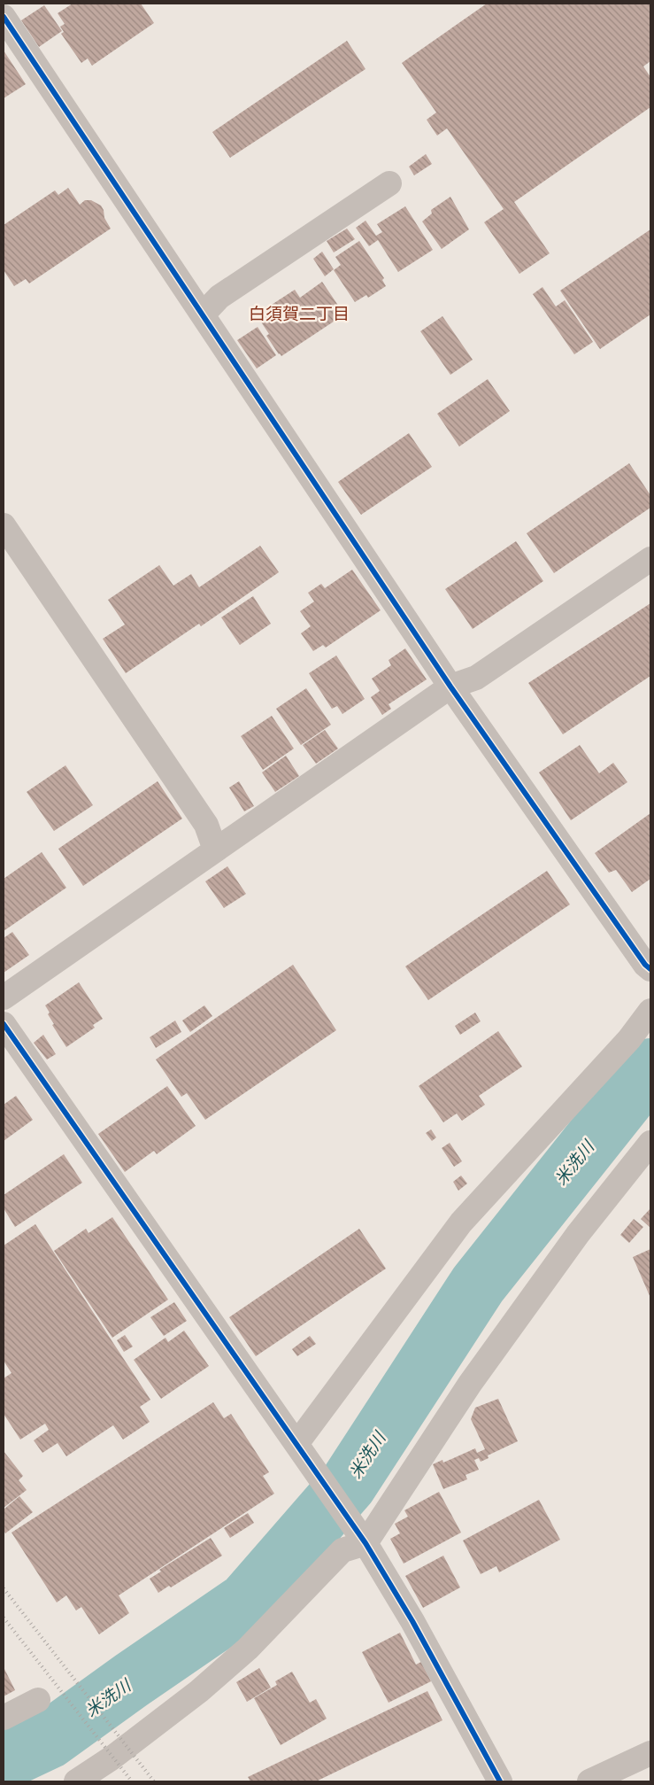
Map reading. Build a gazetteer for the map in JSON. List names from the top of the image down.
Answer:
{
  "districts": ["白須賀二丁目"],
  "water": ["米洗川"]
}
